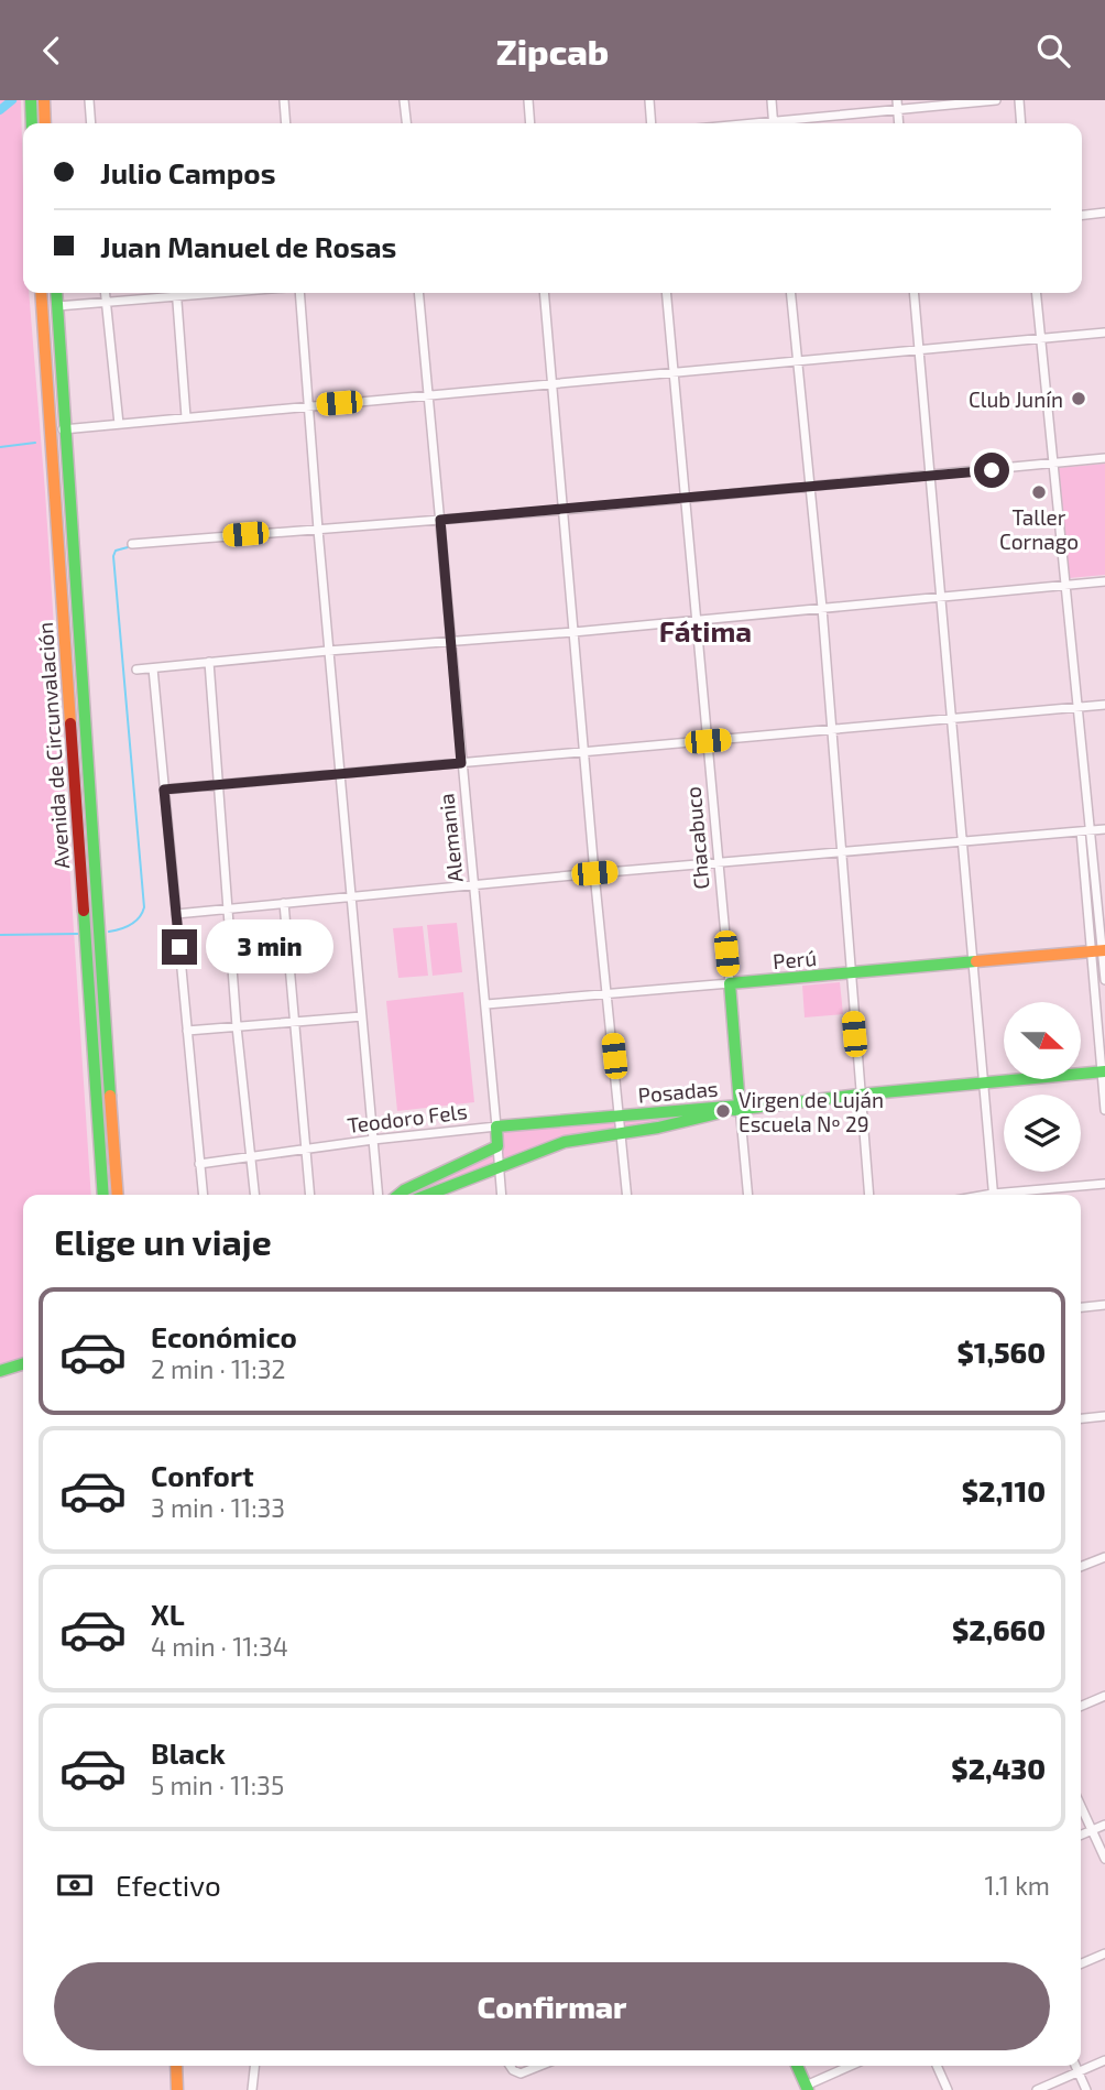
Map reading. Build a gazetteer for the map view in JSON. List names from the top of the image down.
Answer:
{
  "streets": {
    "main road": [
      "Avenida de Circunvalación",
      "Alemania",
      "Chacabuco",
      "Perú",
      "Posadas",
      "Teodoro Fels"
    ]
  },
  "crossings": [
    ["Alemania", "Perú"],
    ["Alemania", "Posadas"],
    ["Alemania", "Teodoro Fels"],
    ["Chacabuco", "Perú"],
    ["Chacabuco", "Posadas"],
    ["Posadas", "Teodoro Fels"]
  ],
  "districts": ["Fátima"],
  "places": ["Club Junín", "Taller Cornago", "Virgen de Luján Escuela Nº 29"],
  "north": "right",
  "page": {
    "header": "Zipcab",
    "banner": ["Julio Campos", "Juan Manuel de Rosas"],
    "bubble": "3 min",
    "heading": "Elige un viaje",
    "list": [
      {
        "name": "Económico",
        "note": "2 min · 11:32",
        "value": "$1,560"
      },
      {
        "name": "Confort",
        "note": "3 min · 11:33",
        "value": "$2,110"
      },
      {
        "name": "XL",
        "note": "4 min · 11:34",
        "value": "$2,660"
      },
      {
        "name": "Black",
        "note": "5 min · 11:35",
        "value": "$2,430"
      }
    ],
    "pay": ["Efectivo", "1.1 km"],
    "buttons": "Confirmar"
  }
}
